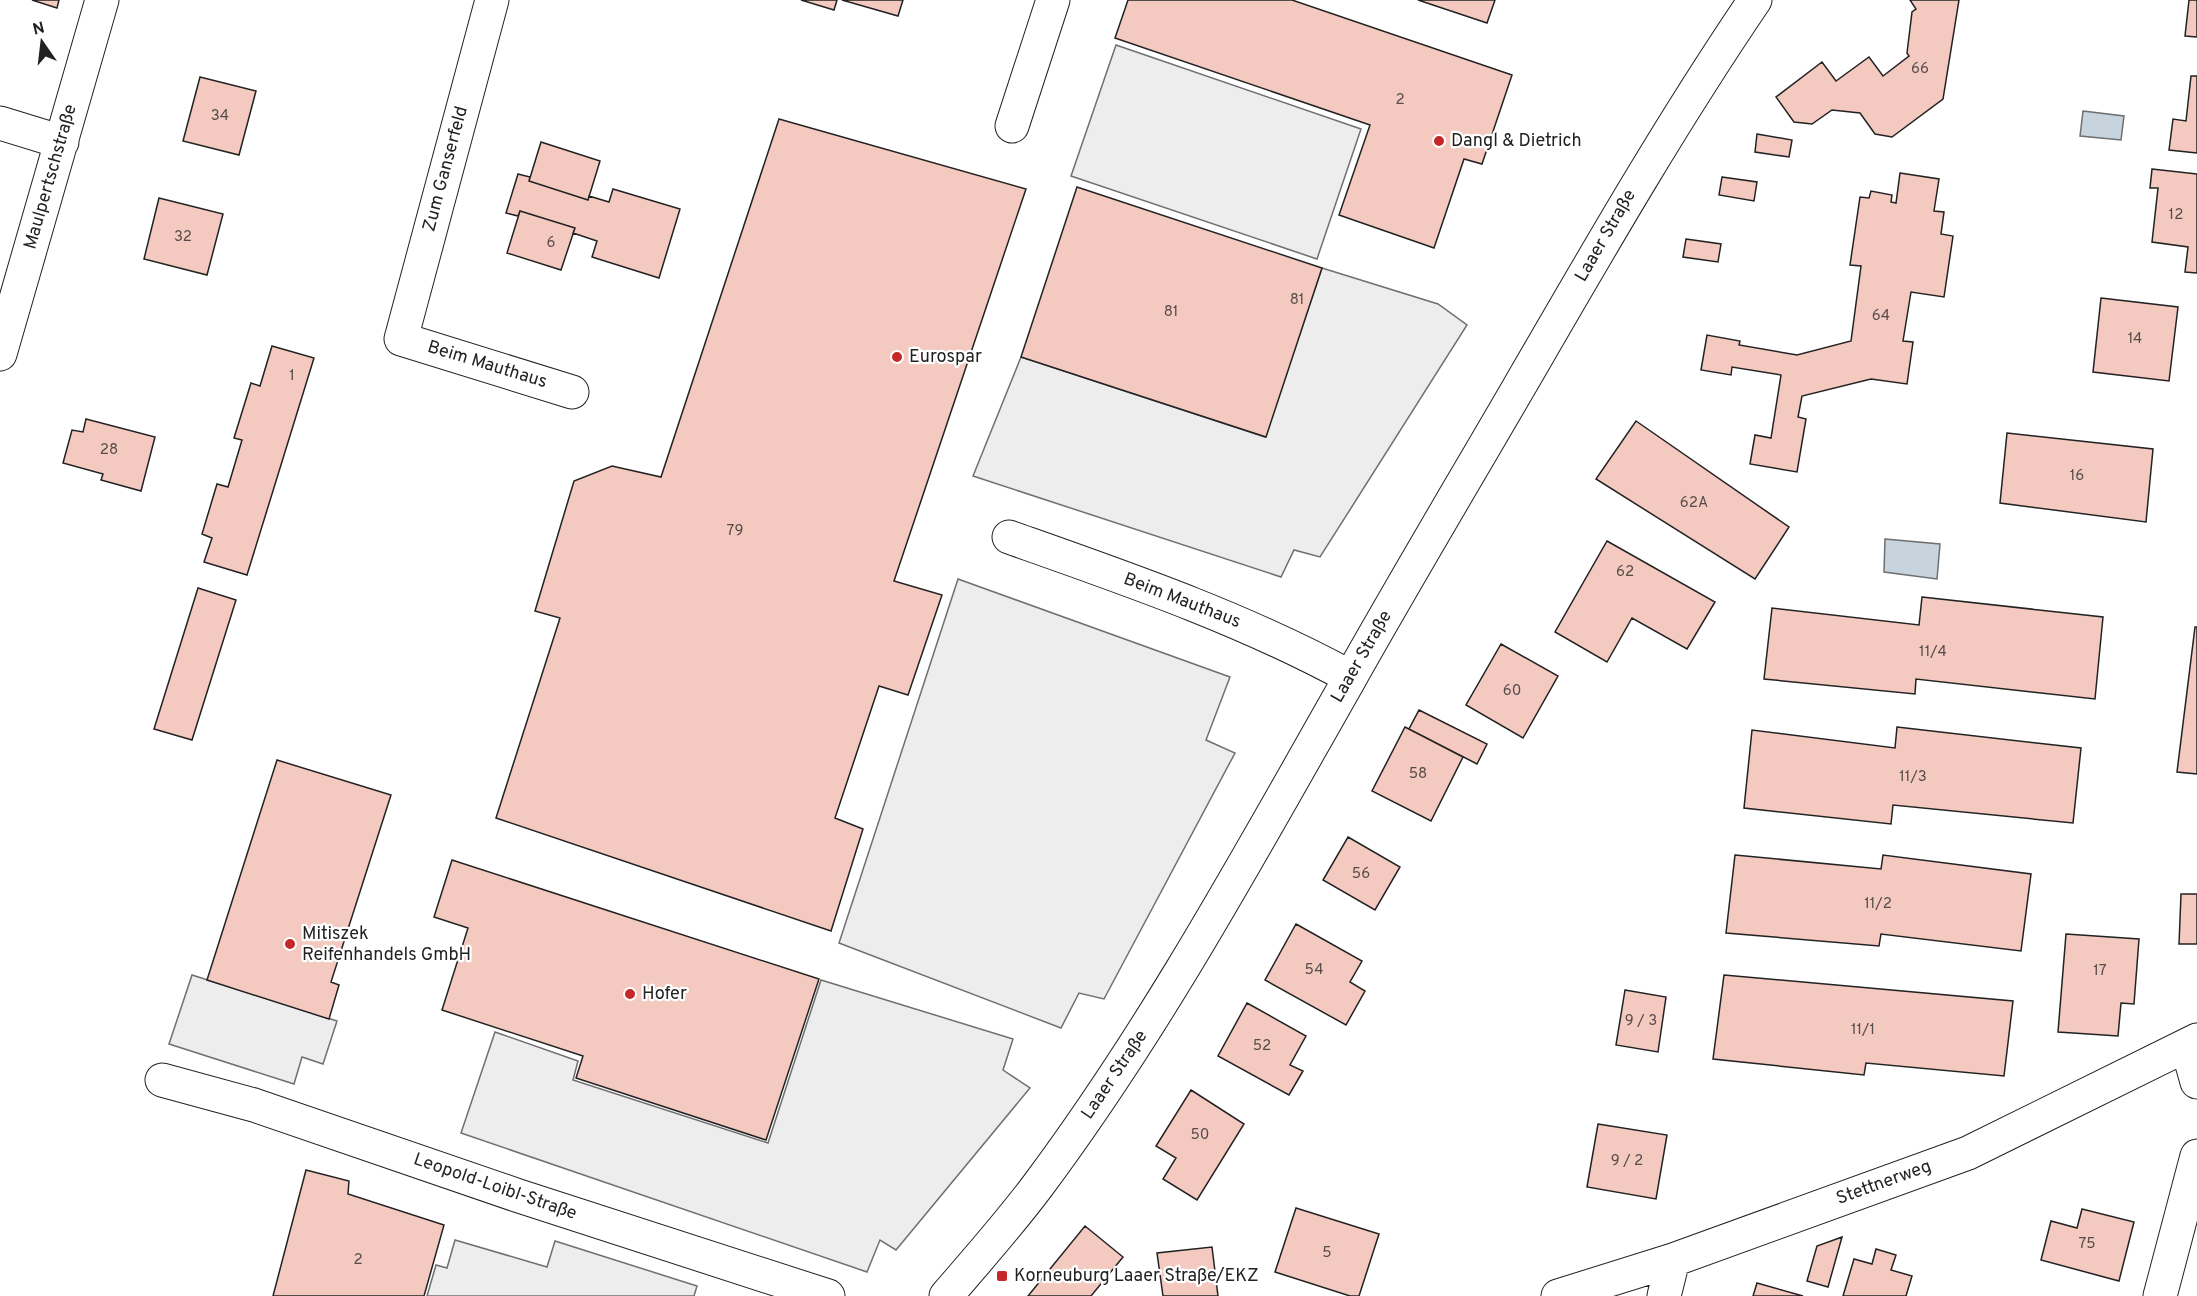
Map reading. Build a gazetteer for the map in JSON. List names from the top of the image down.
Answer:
{
  "streets": {
    "street": [
      "Zum Ganserfeld",
      "Maulpertschstraße",
      "Laaer Straße",
      "Beim Mauthaus",
      "Stettnerweg",
      "Leopold-Loibl-Straße"
    ]
  },
  "crossings": [
    ["Zum Ganserfeld", "Beim Mauthaus"],
    ["Laaer Straße", "Beim Mauthaus"]
  ],
  "places": {
    "other": [
      "Dangl & Dietrich",
      "Eurospar",
      "Mitiszek Reifenhandels GmbH",
      "Hofer"
    ],
    "transit": ["Korneuburg Laaer Straße/EKZ"]
  },
  "house_numbers": [
    "66",
    "2",
    "34",
    "12",
    "32",
    "6",
    "81",
    "81",
    "64",
    "14",
    "1",
    "28",
    "16",
    "62A",
    "79",
    "62",
    "11/4",
    "60",
    "58",
    "11/3",
    "56",
    "11/2",
    "54",
    "17",
    "9 / 3",
    "11/1",
    "52",
    "50",
    "9 / 2",
    "75",
    "5",
    "2"
  ],
  "north": "top"
}
